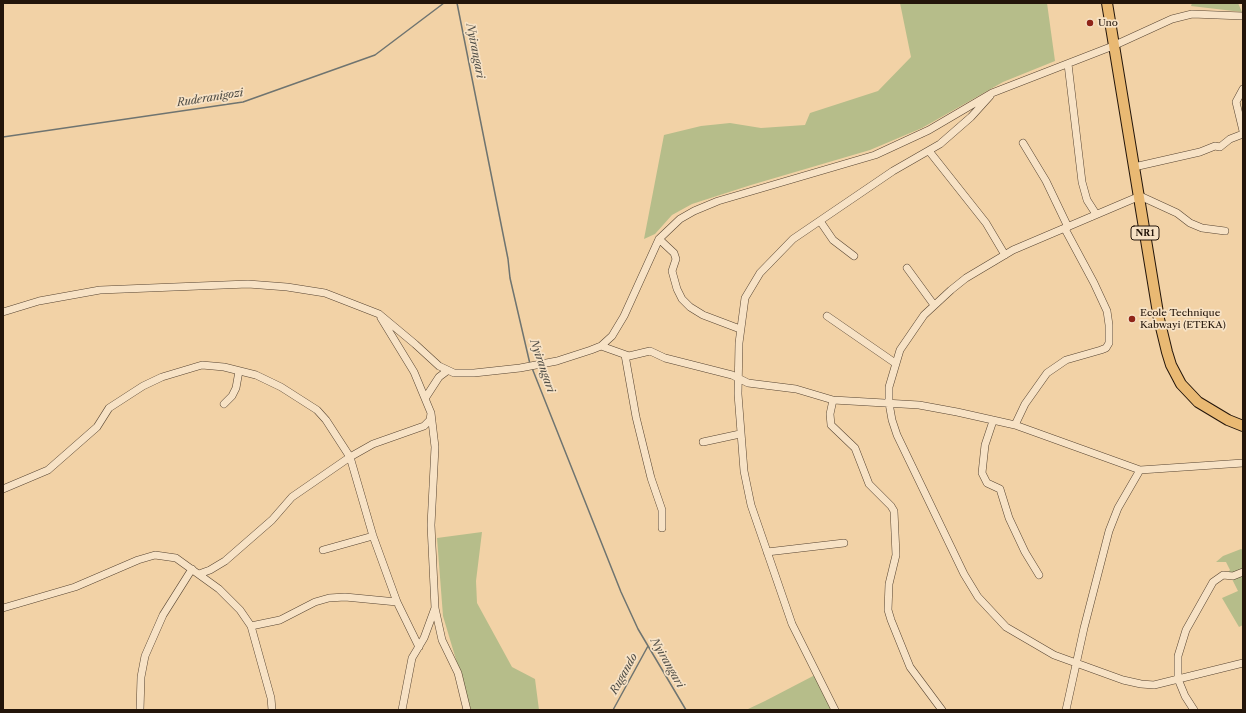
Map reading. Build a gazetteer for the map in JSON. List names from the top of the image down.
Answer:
{
  "streets": {
    "highway": ["NR1"]
  },
  "water": ["Nyirangari", "Ruderanigozi", "Rugando"],
  "places": ["Uno", "Ecole Technique Kabwayi (ETEKA)"]
}
